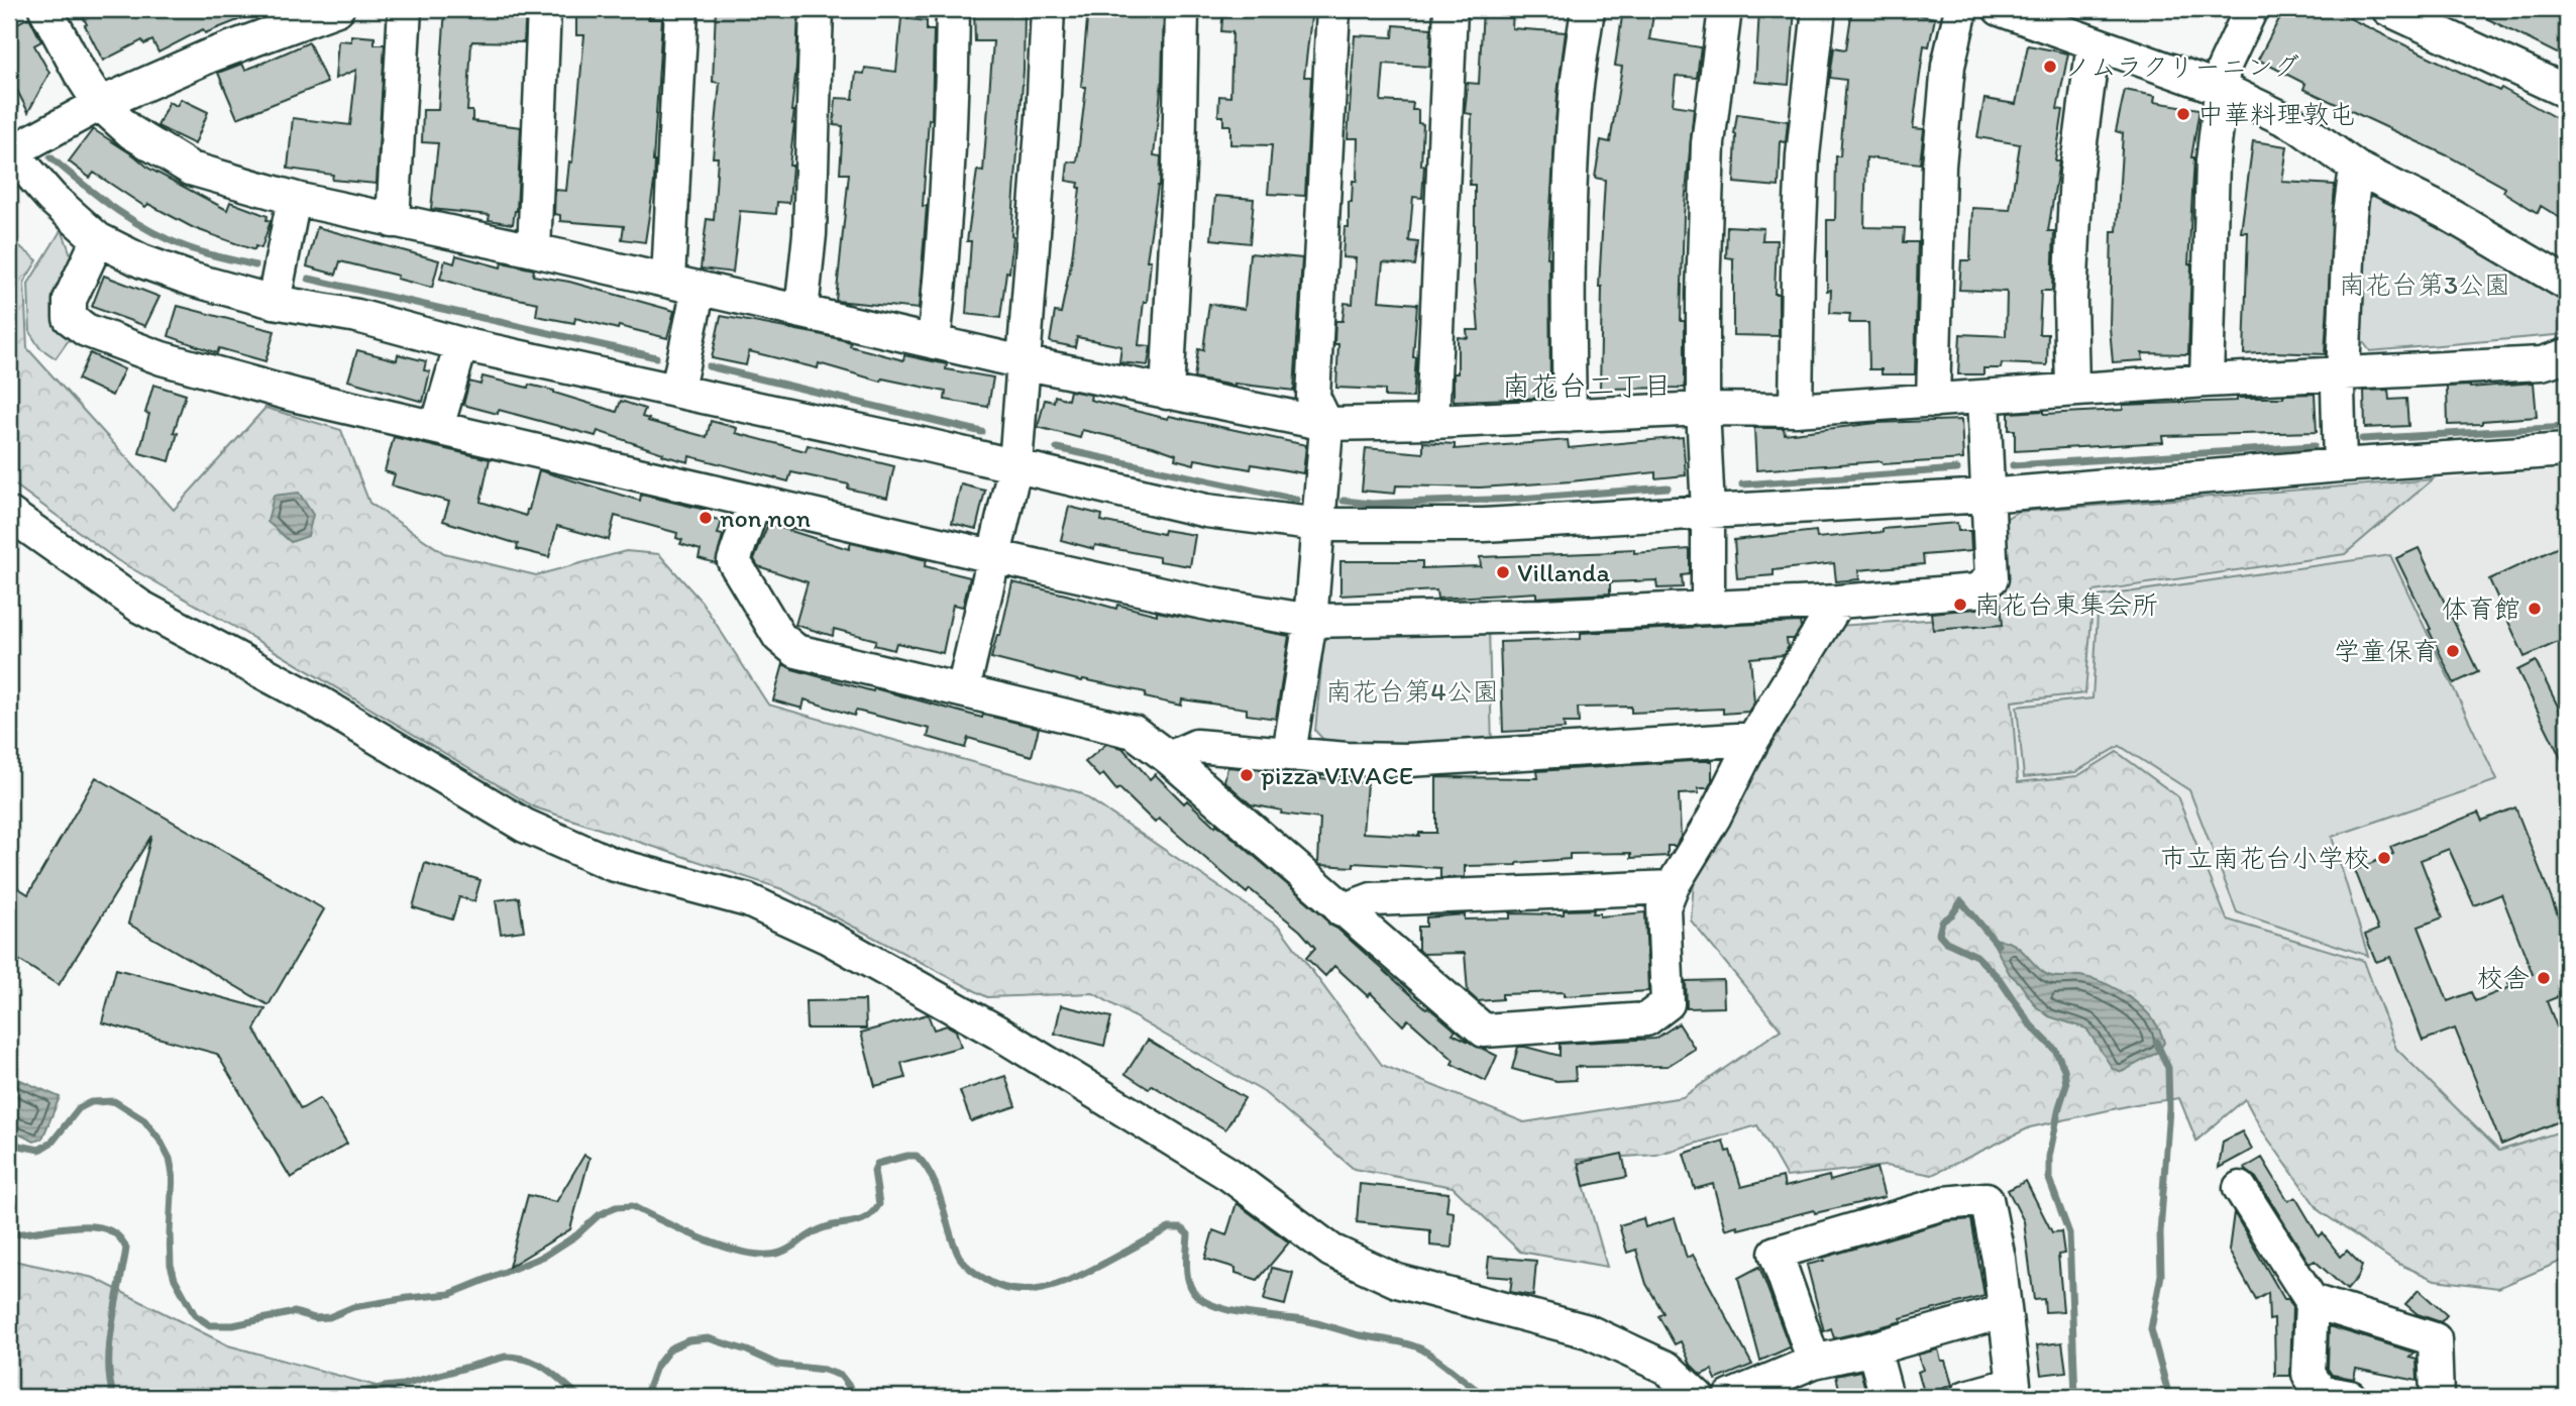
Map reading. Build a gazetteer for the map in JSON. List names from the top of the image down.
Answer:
{
  "districts": ["南花台二丁目"],
  "parks": ["南花台第3公園", "南花台第4公園"],
  "places": [
    "ノムラクリーニング",
    "中華料理敦屯",
    "non non",
    "Villanda",
    "南花台東集会所",
    "体育館",
    "学童保育",
    "pizza VIVACE",
    "市立南花台小学校",
    "校舎"
  ]
}
